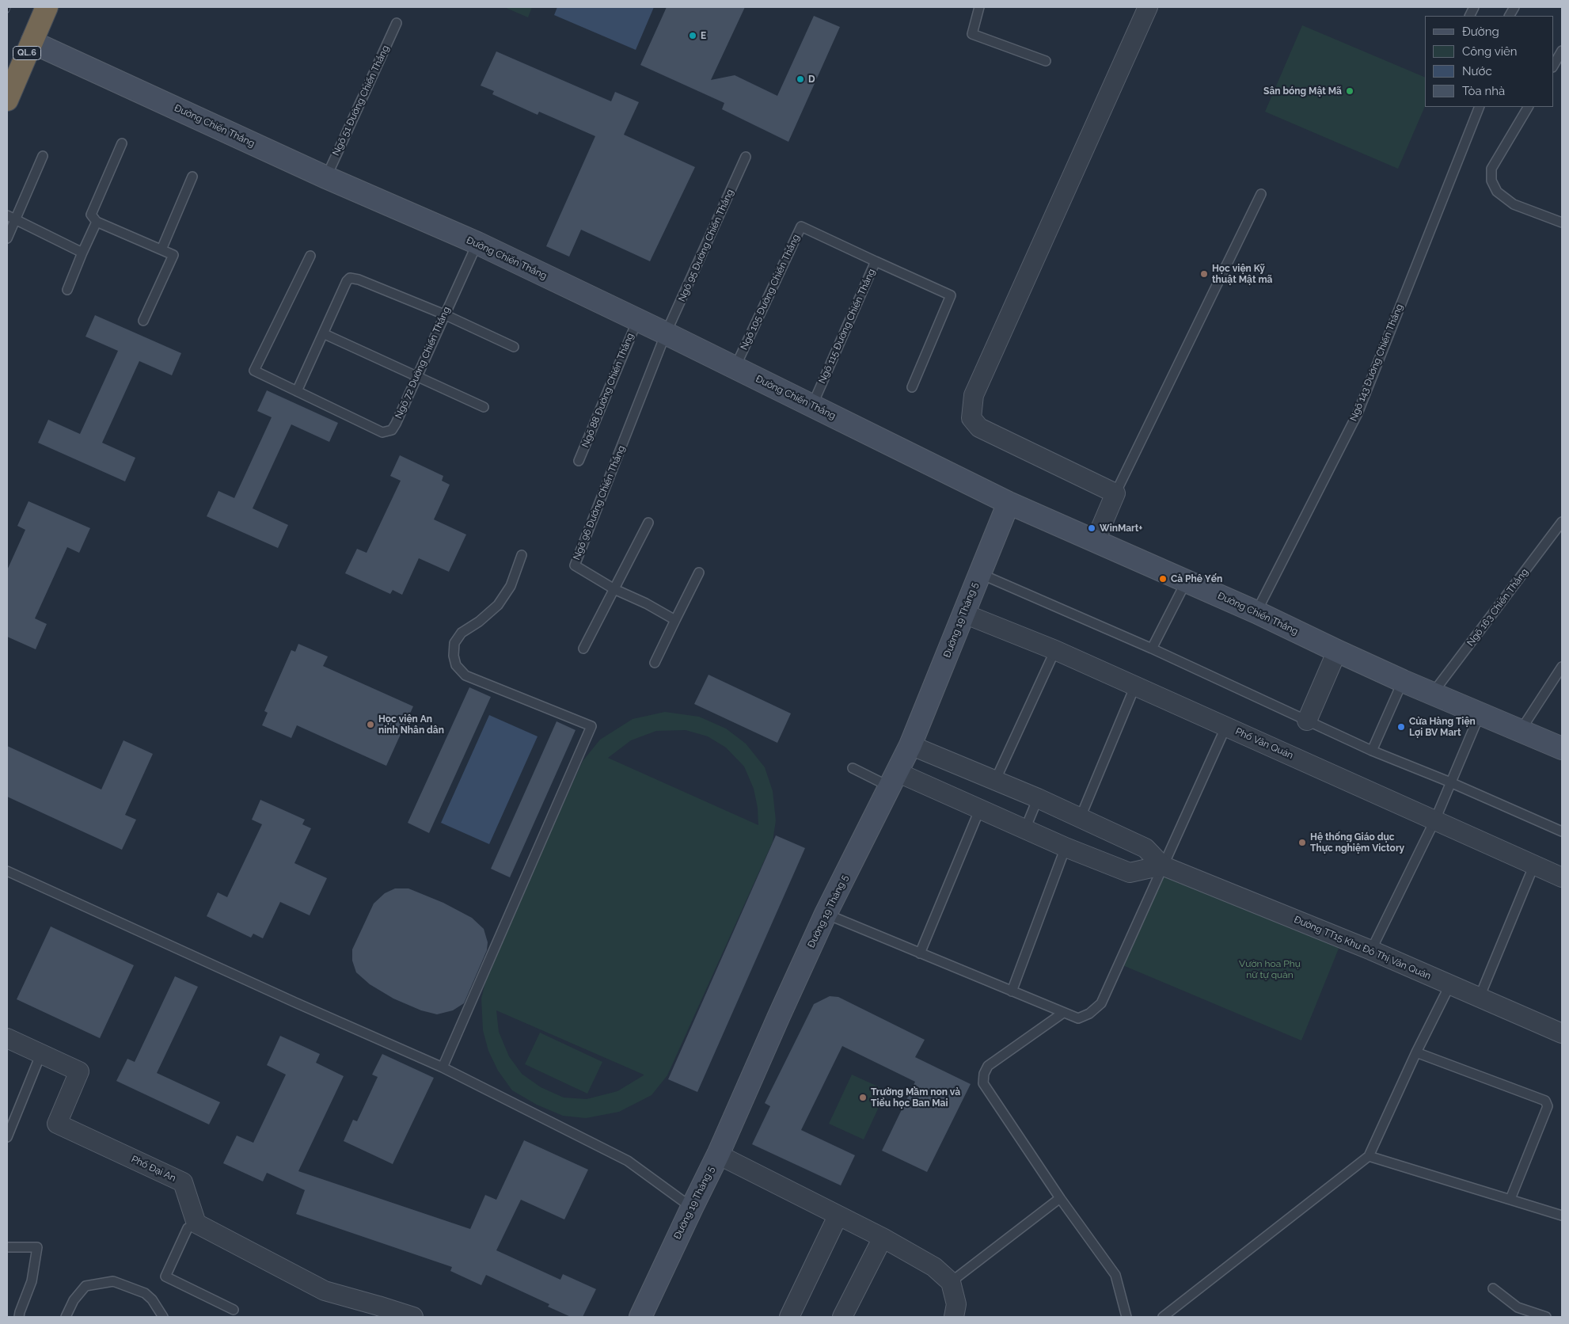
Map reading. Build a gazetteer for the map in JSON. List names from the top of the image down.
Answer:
{
  "streets": {
    "highway": ["QL.6"],
    "street": [
      "Đường Chiến Thắng",
      "Đường 19 Tháng 5",
      "Phố Văn Quán",
      "Đường TT15 Khu Đô Thị Văn Quán",
      "Phố Đại An"
    ],
    "lane": [
      "Ngõ 51 Đường Chiến Thắng",
      "Ngõ 95 Đường Chiến Thắng",
      "Ngõ 105 Đường Chiến Thắng",
      "Ngõ 115 Đường Chiến Thắng",
      "Ngõ 72 Đường Chiến Thắng",
      "Ngõ 143 Đường Chiến Thắng",
      "Ngõ 88 Đường Chiến Thắng",
      "Ngõ 96 Đường Chiến Thắng",
      "Ngõ 163 Chiến Thắng"
    ]
  },
  "crossings": [
    ["QL.6", "Đường Chiến Thắng"],
    ["Ngõ 51 Đường Chiến Thắng", "Đường Chiến Thắng"],
    ["Đường Chiến Thắng", "Ngõ 95 Đường Chiến Thắng"],
    ["Đường Chiến Thắng", "Ngõ 105 Đường Chiến Thắng"],
    ["Đường Chiến Thắng", "Ngõ 115 Đường Chiến Thắng"],
    ["Đường Chiến Thắng", "Ngõ 72 Đường Chiến Thắng"],
    ["Đường Chiến Thắng", "Ngõ 143 Đường Chiến Thắng"],
    ["Đường Chiến Thắng", "Ngõ 88 Đường Chiến Thắng"],
    ["Đường Chiến Thắng", "Ngõ 96 Đường Chiến Thắng"],
    ["Đường Chiến Thắng", "Ngõ 163 Chiến Thắng"],
    ["Đường Chiến Thắng", "Đường 19 Tháng 5"],
    ["Ngõ 95 Đường Chiến Thắng", "Ngõ 96 Đường Chiến Thắng"],
    ["Ngõ 105 Đường Chiến Thắng", "Ngõ 115 Đường Chiến Thắng"],
    ["Đường 19 Tháng 5", "Phố Văn Quán"]
  ],
  "parks": ["Vườn hoa Phụ nữ tự quản"],
  "places": [
    "E",
    "D",
    "Sân bóng Mật Mã",
    "Học viện Kỹ thuật Mật mã",
    "WinMart+",
    "Cà Phê Yến",
    "Học viện An ninh Nhân dân",
    "Cửa Hàng Tiện Lợi BV Mart",
    "Hệ thống Giáo dục Thực nghiệm Victory",
    "Trường Mầm non và Tiểu học Ban Mai"
  ],
  "legend": [
    "Đường",
    "Công viên",
    "Nước",
    "Tòa nhà"
  ]
}
